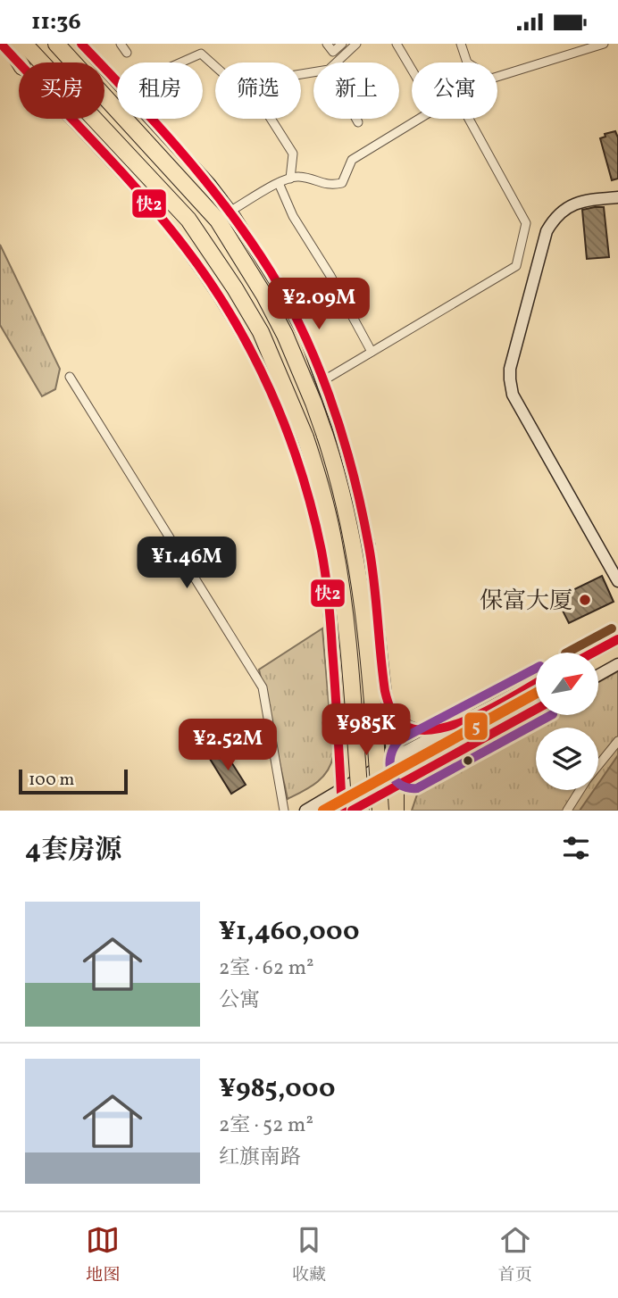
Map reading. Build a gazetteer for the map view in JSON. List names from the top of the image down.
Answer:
{
  "places": ["保富大厦"],
  "lines": ["transit line 快2", "transit line 52", "transit line 5"],
  "scale_bar": "100 m",
  "north": "top right",
  "page": {
    "status": "11:36",
    "chip": [
      "买房",
      "租房",
      "筛选",
      "新上",
      "公寓"
    ],
    "price": [
      "¥2.09M",
      "¥1.46M",
      "¥985K",
      "¥2.52M"
    ],
    "scale": "100 m",
    "heading": "4套房源",
    "list": [
      {
        "name": "¥1,460,000",
        "note": "2室 · 62 m² · 公寓"
      },
      {
        "name": "¥985,000",
        "note": "2室 · 52 m² · 红旗南路"
      }
    ],
    "tabs": ["地图", "收藏", "首页"]
  }
}
